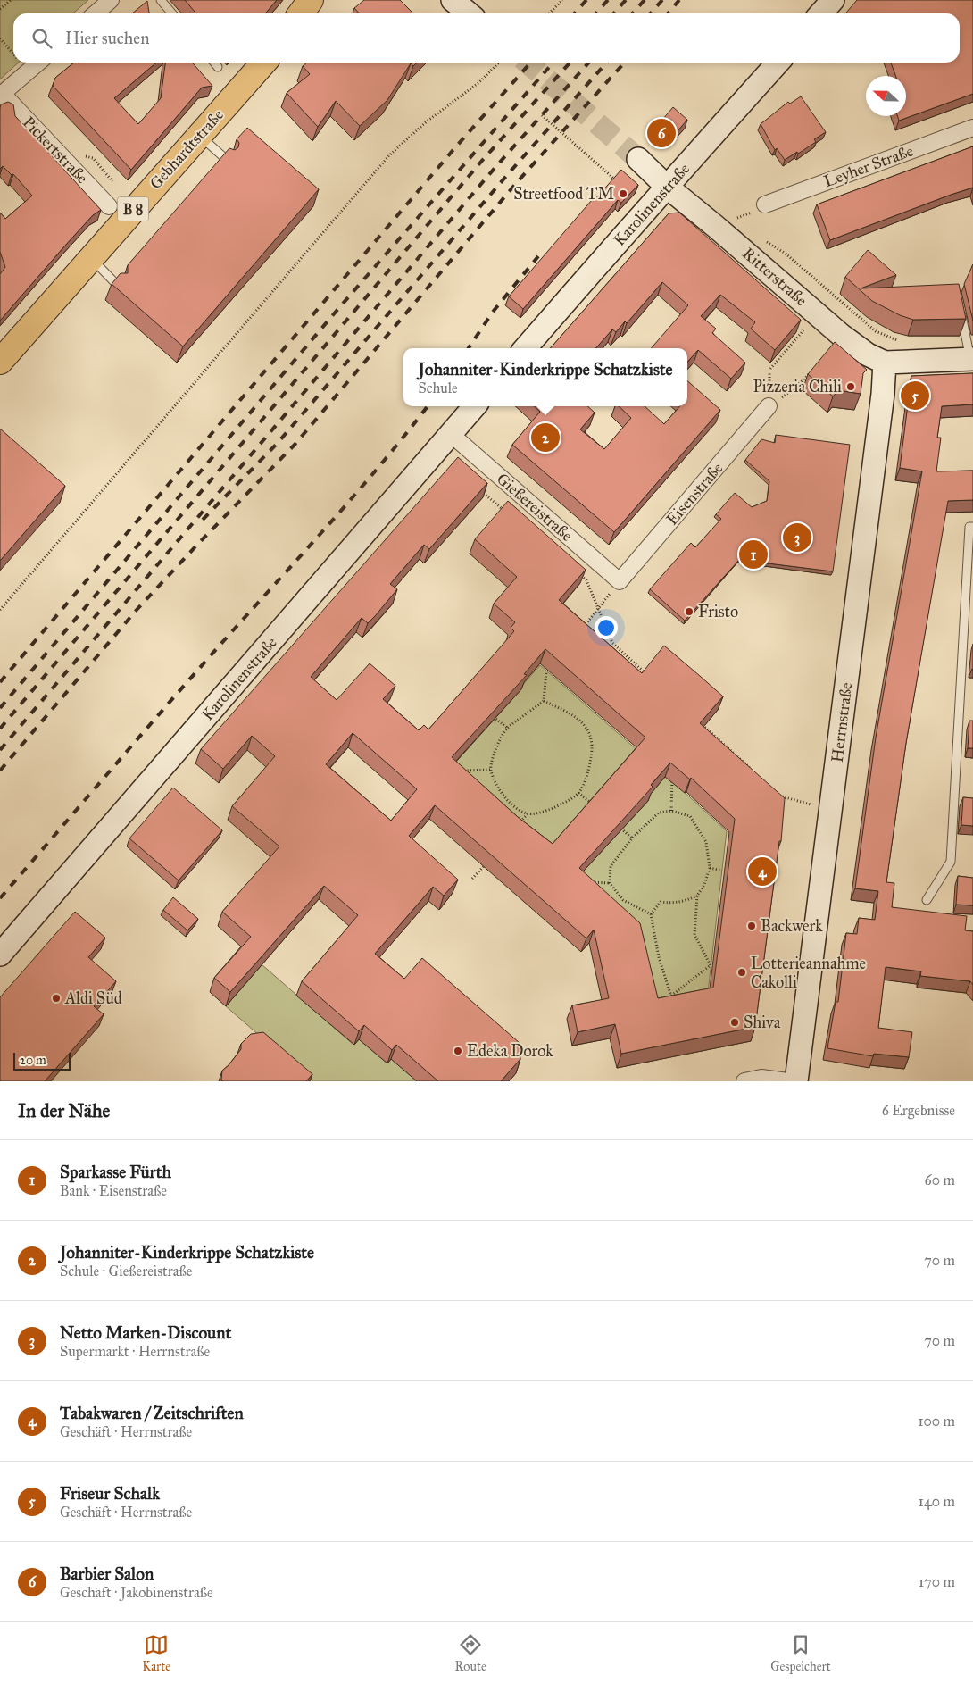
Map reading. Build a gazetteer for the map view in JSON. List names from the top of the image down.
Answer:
{
  "streets": {
    "main road": ["Gebhardtstraße", "B 8"],
    "street": [
      "Pickertstraße",
      "Leyher Straße",
      "Karolinenstraße",
      "Ritterstraße",
      "Eisenstraße",
      "Gießereistraße",
      "Herrnstraße"
    ]
  },
  "crossings": [
    ["Karolinenstraße", "Ritterstraße"],
    ["Karolinenstraße", "Gießereistraße"],
    ["Ritterstraße", "Herrnstraße"],
    ["Eisenstraße", "Gießereistraße"]
  ],
  "places": [
    "Streetfood TM",
    "Pizzeria Chili",
    "Fristo",
    "Backwerk",
    "Lotterieannahme Cakolli",
    "Aldi Süd",
    "Shiva",
    "Edeka Dorok"
  ],
  "scale_bar": "20 m",
  "north": "left",
  "page": {
    "search": "Hier suchen",
    "pins": [
      "6",
      "5",
      "2",
      "3",
      "1",
      "4"
    ],
    "popup": ["Johanniter-Kinderkrippe Schatzkiste", "Schule"],
    "scale": "20 m",
    "heading": ["In der Nähe", "6 Ergebnisse"],
    "list": [
      {
        "mark": "1",
        "name": "Sparkasse Fürth",
        "note": "Bank · Eisenstraße",
        "value": "60 m"
      },
      {
        "mark": "2",
        "name": "Johanniter-Kinderkrippe Schatzkiste",
        "note": "Schule · Gießereistraße",
        "value": "70 m"
      },
      {
        "mark": "3",
        "name": "Netto Marken-Discount",
        "note": "Supermarkt · Herrnstraße",
        "value": "70 m"
      },
      {
        "mark": "4",
        "name": "Tabakwaren / Zeitschriften",
        "note": "Geschäft · Herrnstraße",
        "value": "100 m"
      },
      {
        "mark": "5",
        "name": "Friseur Schalk",
        "note": "Geschäft · Herrnstraße",
        "value": "140 m"
      },
      {
        "mark": "6",
        "name": "Barbier Salon",
        "note": "Geschäft · Jakobinenstraße",
        "value": "170 m"
      }
    ],
    "nav": ["Karte", "Route", "Gespeichert"]
  }
}
